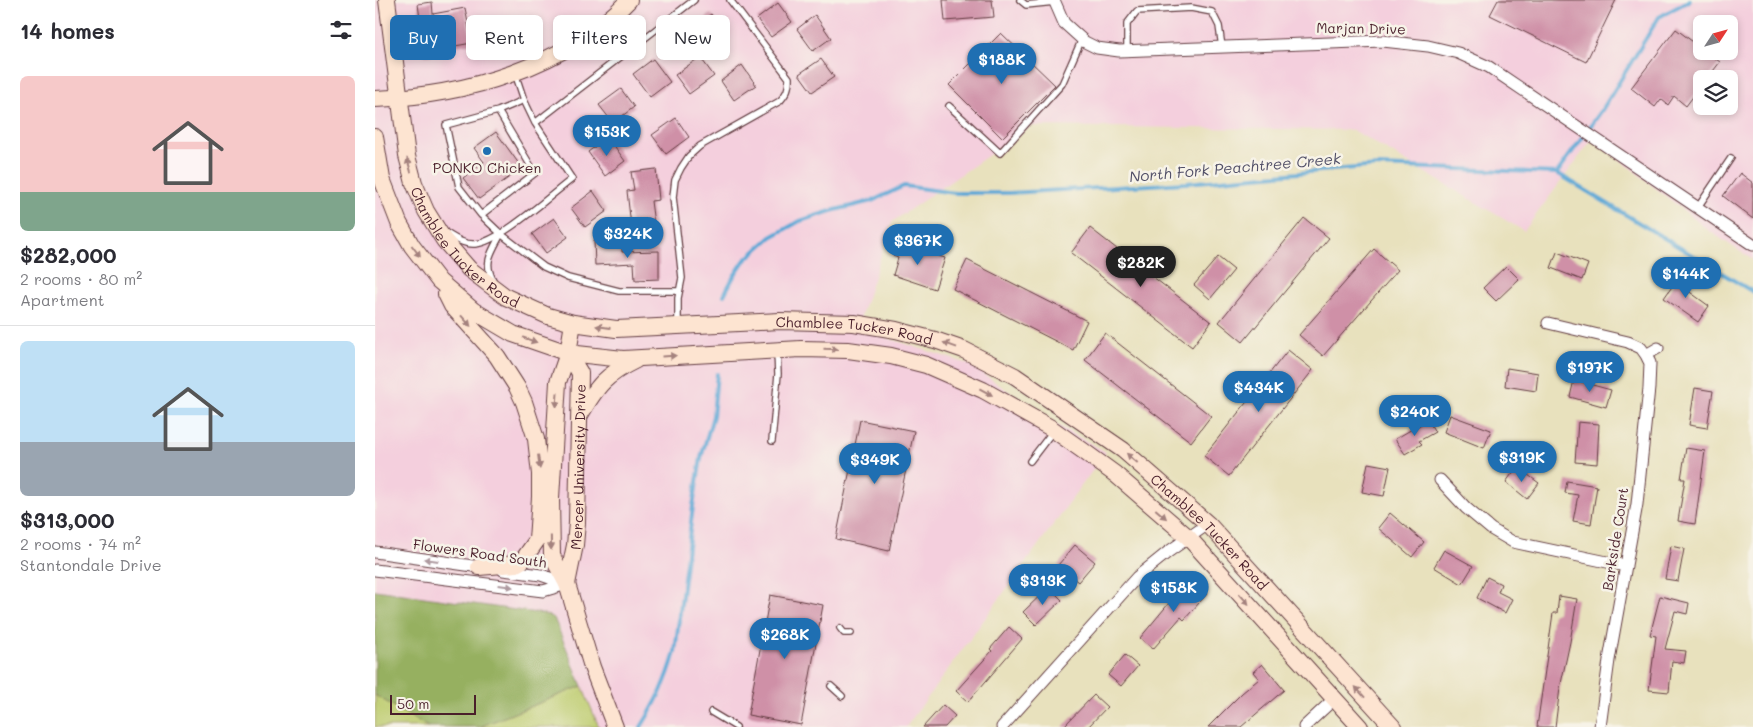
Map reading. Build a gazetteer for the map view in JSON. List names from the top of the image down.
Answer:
{
  "streets": {
    "main road": ["Chamblee Tucker Road", "Mercer University Drive"],
    "street": ["Marjan Drive", "Barkside Court", "Flowers Road South"]
  },
  "crossings": [
    ["Chamblee Tucker Road", "Mercer University Drive"],
    ["Mercer University Drive", "Flowers Road South"]
  ],
  "water": ["North Fork Peachtree Creek"],
  "places": ["PONKO Chicken"],
  "scale_bar": "50 m",
  "north": "top right",
  "page": {
    "heading": "14 homes",
    "chip": [
      "Buy",
      "Rent",
      "Filters",
      "New"
    ],
    "price": [
      "$188K",
      "$153K",
      "$324K",
      "$367K",
      "$282K",
      "$144K",
      "$197K",
      "$434K",
      "$240K",
      "$319K",
      "$349K",
      "$313K",
      "$158K",
      "$268K"
    ],
    "list": [
      {
        "name": "$282,000",
        "note": "2 rooms · 80 m² · Apartment"
      },
      {
        "name": "$313,000",
        "note": "2 rooms · 74 m² · Stantondale Drive"
      }
    ],
    "scale": "50 m"
  }
}
